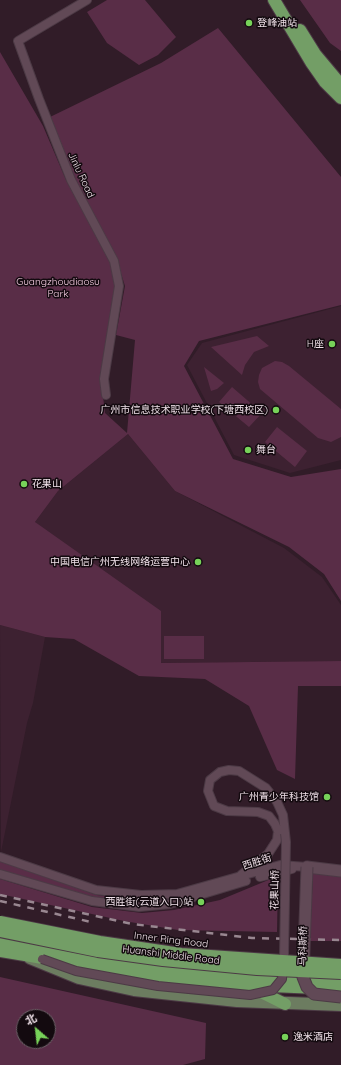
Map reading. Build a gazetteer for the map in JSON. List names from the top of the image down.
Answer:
{
  "streets": {
    "highway": ["Inner Ring Road", "Huanshi Middle Road"],
    "street": [
      "Jinlu Road",
      "西胜街",
      "花果山桥",
      "马科斯桥"
    ]
  },
  "crossings": [
    ["西胜街", "花果山桥"],
    ["西胜街", "马科斯桥"]
  ],
  "parks": ["Guangzhoudiaosu Park"],
  "places": [
    "登峰油站",
    "H座",
    "广州市信息技术职业学校(下塘西校区)",
    "舞台",
    "花果山",
    "中国电信广州无线网络运营中心",
    "广州青少年科技馆",
    "西胜街(云道入口)站",
    "逸米酒店"
  ],
  "north": "top left"
}
